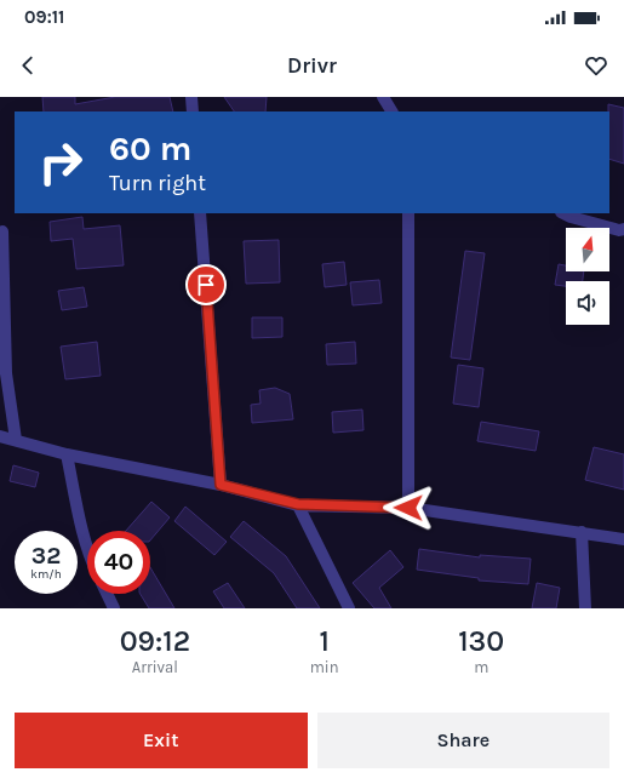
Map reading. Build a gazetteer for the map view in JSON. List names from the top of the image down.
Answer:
{
  "north": "top",
  "page": {
    "status": "09:11",
    "header": "Drivr",
    "turn": ["60 m", "Turn right"],
    "speed": "32 km/h",
    "limit": "40",
    "eta": [
      "09:12",
      "Arrival",
      "1",
      "min",
      "130",
      "m"
    ],
    "buttons": ["Exit", "Share"]
  }
}
